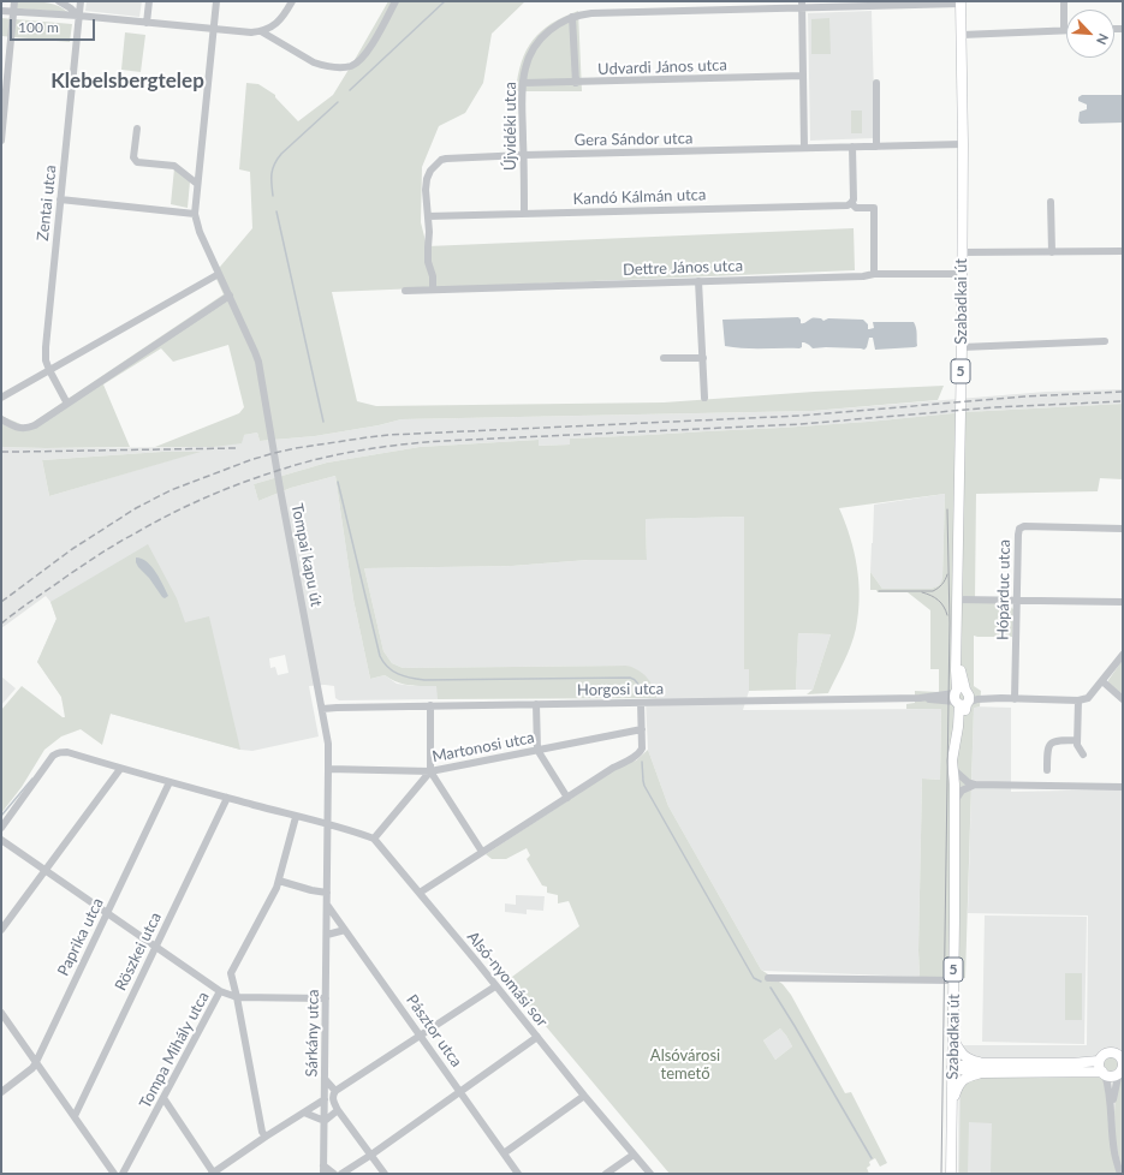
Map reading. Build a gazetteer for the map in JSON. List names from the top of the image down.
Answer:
{
  "streets": {
    "main road": ["Szabadkai út", "5"],
    "street": [
      "Udvardi János utca",
      "Újvidéki utca",
      "Gera Sándor utca",
      "Kandó Kálmán utca",
      "Zentai utca",
      "Dettre János utca",
      "Tompai kapu út",
      "Hópárduc utca",
      "Horgosi utca",
      "Martonosi utca",
      "Paprika utca",
      "Röszkei utca",
      "Alsó-nyomási sor",
      "Pásztor utca",
      "Sárkány utca",
      "Tompa Mihály utca"
    ]
  },
  "crossings": [
    ["Udvardi János utca", "Újvidéki utca"],
    ["Újvidéki utca", "Gera Sándor utca"],
    ["Újvidéki utca", "Kandó Kálmán utca"],
    ["Újvidéki utca", "Szabadkai út"],
    ["Gera Sándor utca", "Kandó Kálmán utca"],
    ["Gera Sándor utca", "Dettre János utca"],
    ["Gera Sándor utca", "Szabadkai út"],
    ["Kandó Kálmán utca", "Dettre János utca"],
    ["Dettre János utca", "Szabadkai út"],
    ["Szabadkai út", "Horgosi utca"],
    ["Tompai kapu út", "Horgosi utca"],
    ["Tompai kapu út", "Martonosi utca"],
    ["Tompai kapu út", "Alsó-nyomási sor"],
    ["Tompai kapu út", "Sárkány utca"],
    ["Hópárduc utca", "Horgosi utca"],
    ["Paprika utca", "Alsó-nyomási sor"],
    ["Röszkei utca", "Alsó-nyomási sor"],
    ["Alsó-nyomási sor", "Tompa Mihály utca"],
    ["Pásztor utca", "Sárkány utca"]
  ],
  "districts": ["Klebelsbergtelep"],
  "parks": ["Alsóvárosi temető"],
  "scale_bar": "100 m",
  "north": "bottom right"
}
